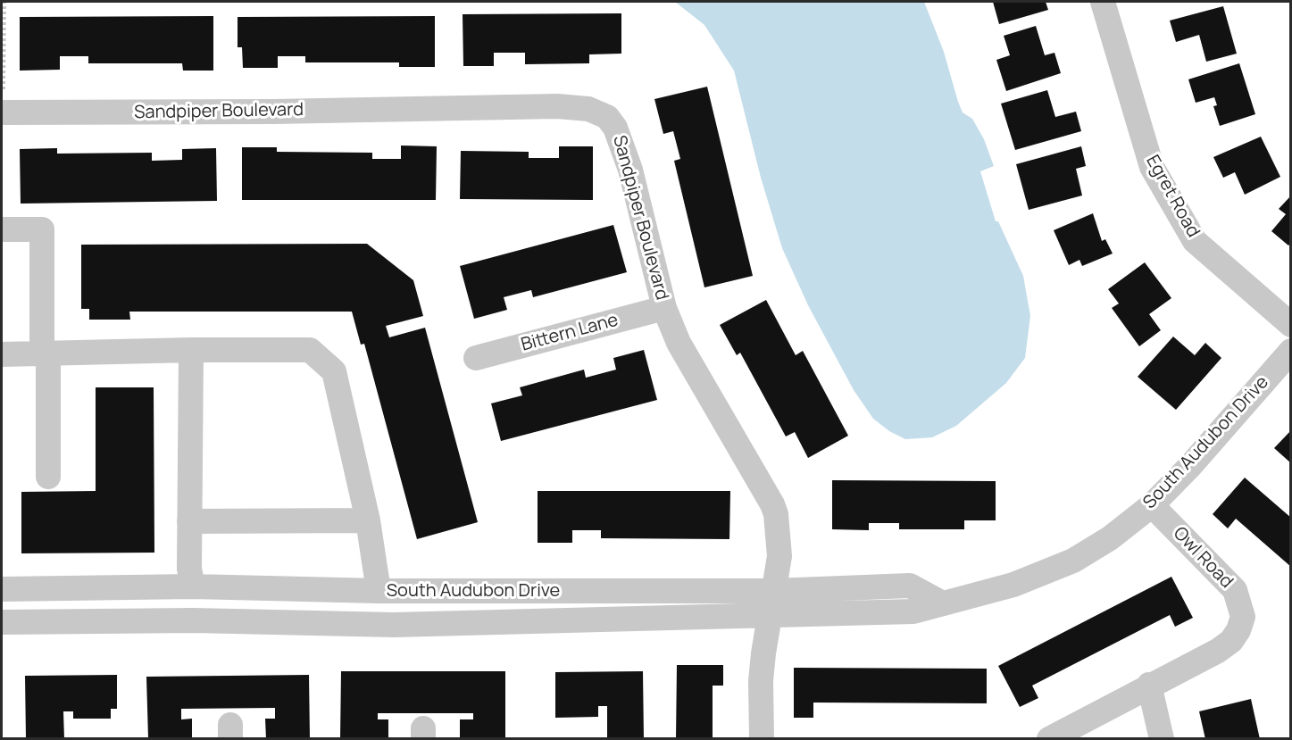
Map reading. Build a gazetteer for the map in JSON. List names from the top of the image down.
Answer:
{
  "streets": {
    "street": [
      "Sandpiper Boulevard",
      "Egret Road",
      "Bittern Lane",
      "South Audubon Drive",
      "Owl Road"
    ]
  },
  "crossings": [
    ["Sandpiper Boulevard", "Bittern Lane"],
    ["Sandpiper Boulevard", "South Audubon Drive"],
    ["South Audubon Drive", "Owl Road"]
  ]
}
